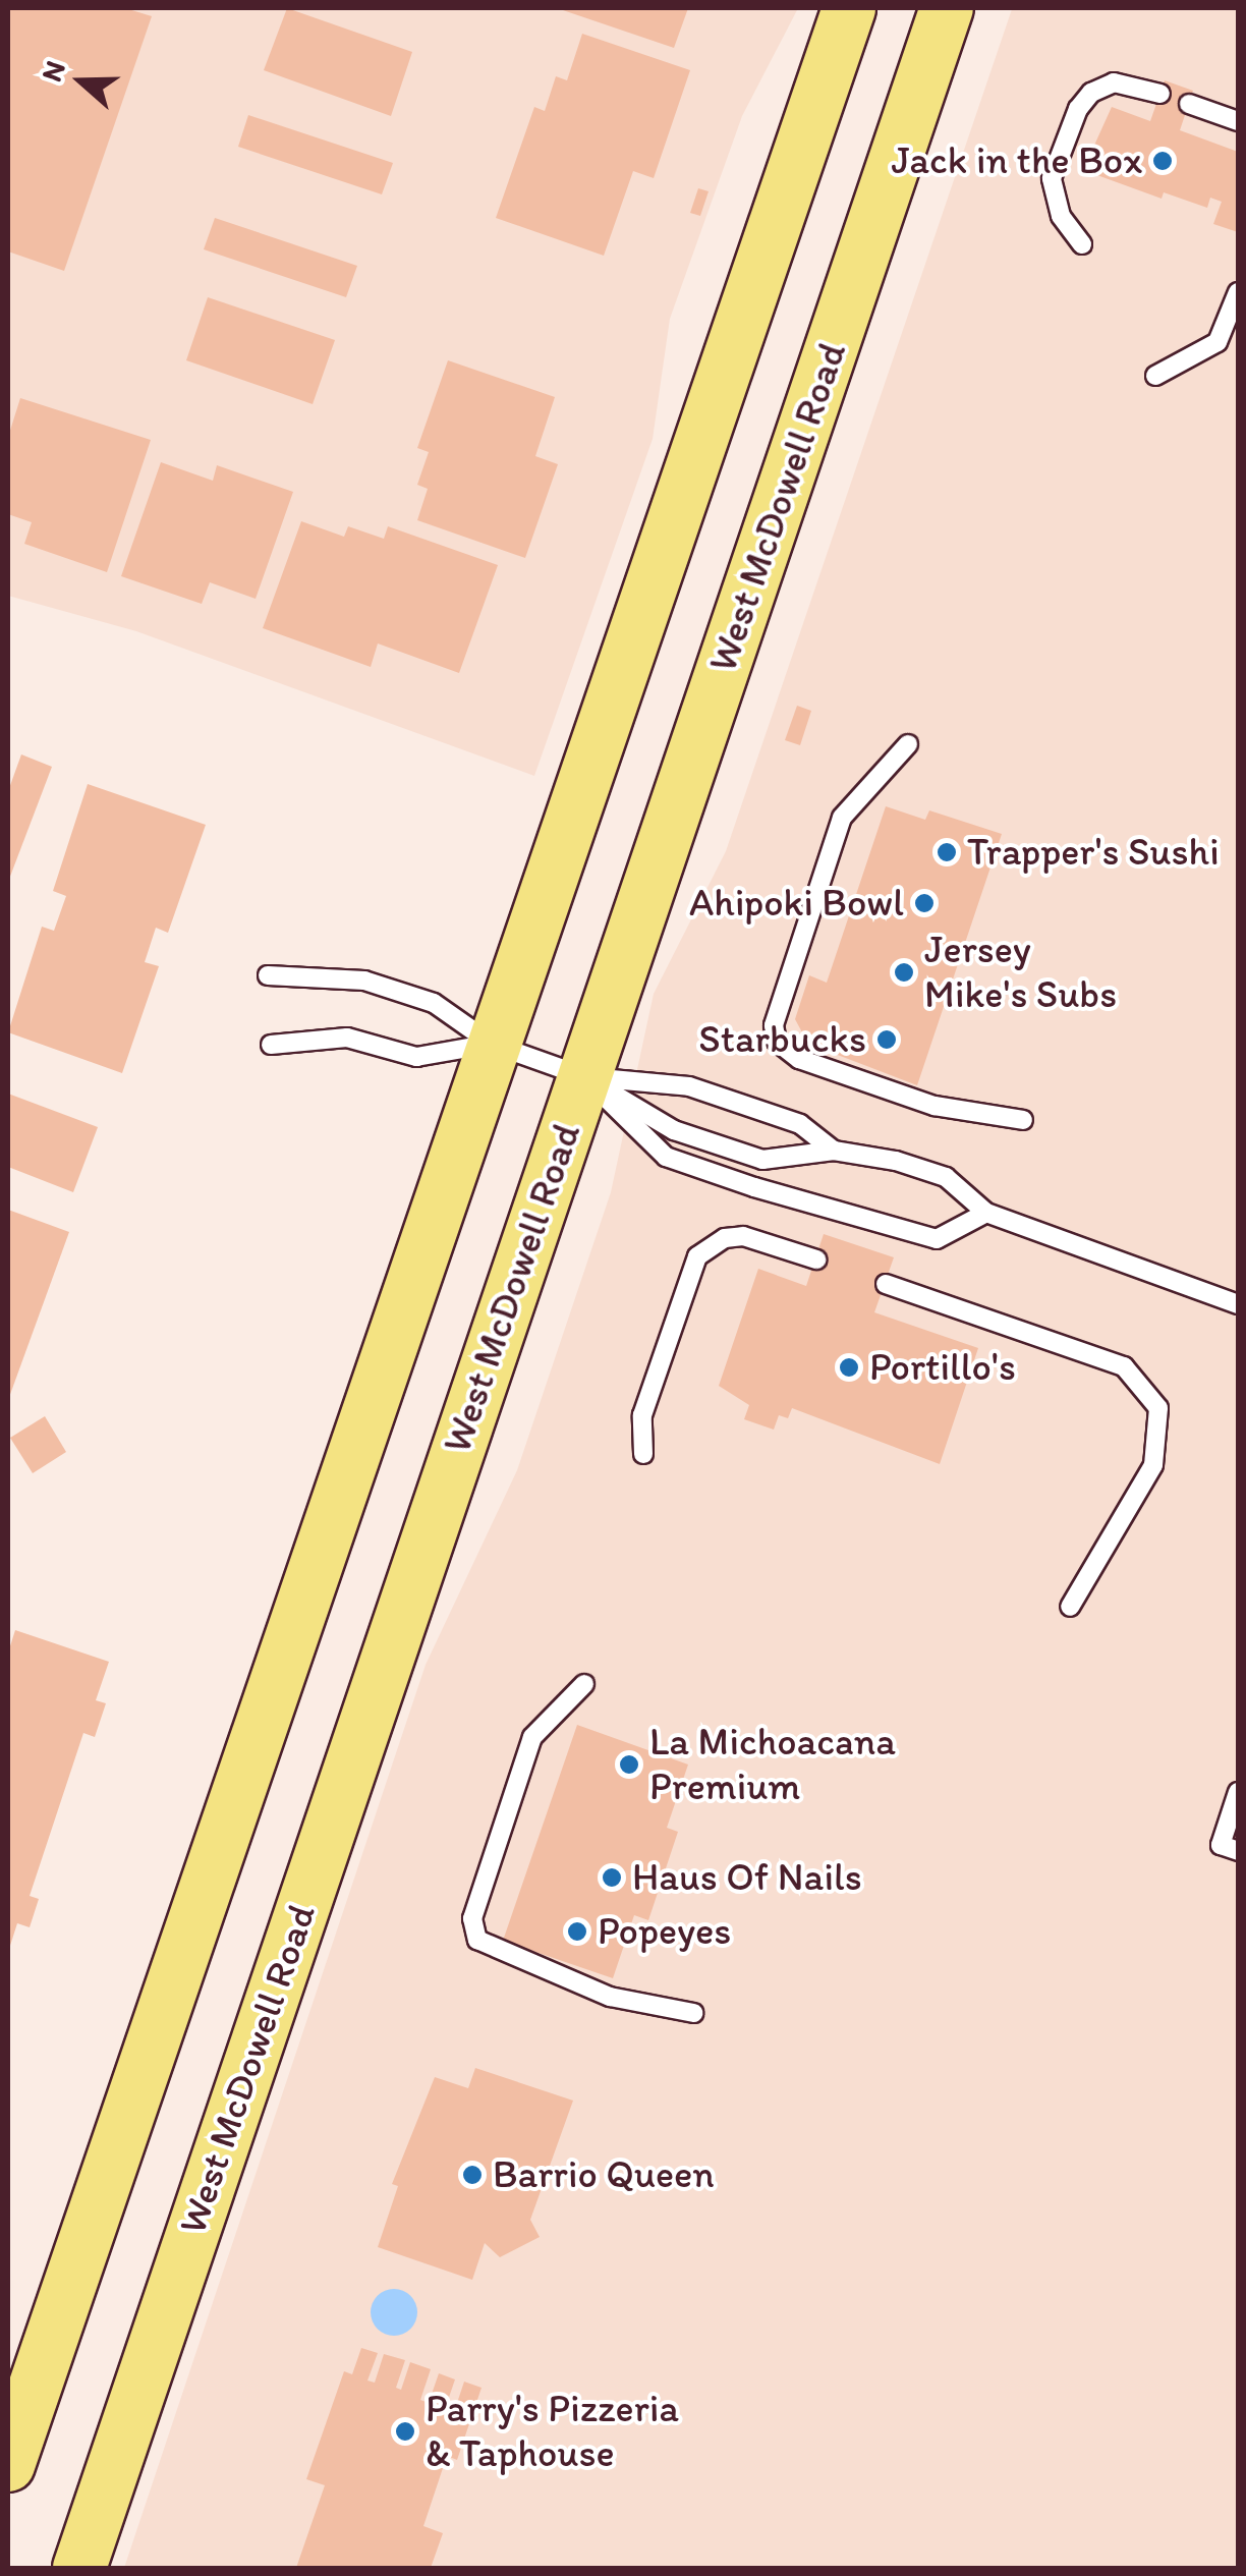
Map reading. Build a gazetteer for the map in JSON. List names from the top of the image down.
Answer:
{
  "streets": {
    "main road": ["West McDowell Road"]
  },
  "places": [
    "Jack in the Box",
    "Trapper's Sushi",
    "Ahipoki Bowl",
    "Jersey Mike's Subs",
    "Starbucks",
    "Portillo's",
    "La Michoacana Premium",
    "Haus Of Nails",
    "Popeyes",
    "Barrio Queen",
    "Parry's Pizzeria & Taphouse"
  ],
  "north": "left"
}
